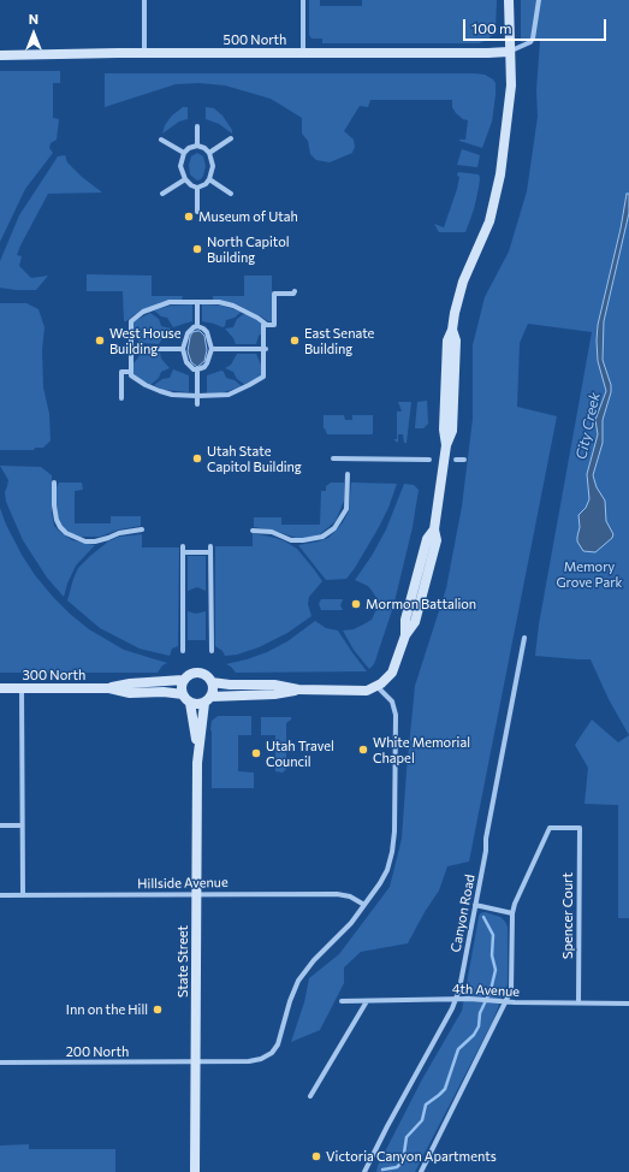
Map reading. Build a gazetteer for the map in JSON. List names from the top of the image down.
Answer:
{
  "streets": {
    "street": [
      "500 North",
      "300 North",
      "Hillside Avenue",
      "Canyon Road",
      "Spencer Court",
      "State Street",
      "4th Avenue",
      "200 North"
    ]
  },
  "crossings": [
    ["300 North", "State Street"],
    ["Hillside Avenue", "State Street"],
    ["Hillside Avenue", "200 North"],
    ["Canyon Road", "4th Avenue"],
    ["Spencer Court", "4th Avenue"],
    ["State Street", "200 North"]
  ],
  "water": ["City Creek"],
  "parks": ["Memory Grove Park"],
  "places": [
    "Museum of Utah",
    "North Capitol Building",
    "West House Building",
    "East Senate Building",
    "Utah State Capitol Building",
    "Mormon Battalion",
    "White Memorial Chapel",
    "Utah Travel Council",
    "Inn on the Hill",
    "Victoria Canyon Apartments"
  ],
  "scale_bar": "100 m",
  "north": "top"
}
